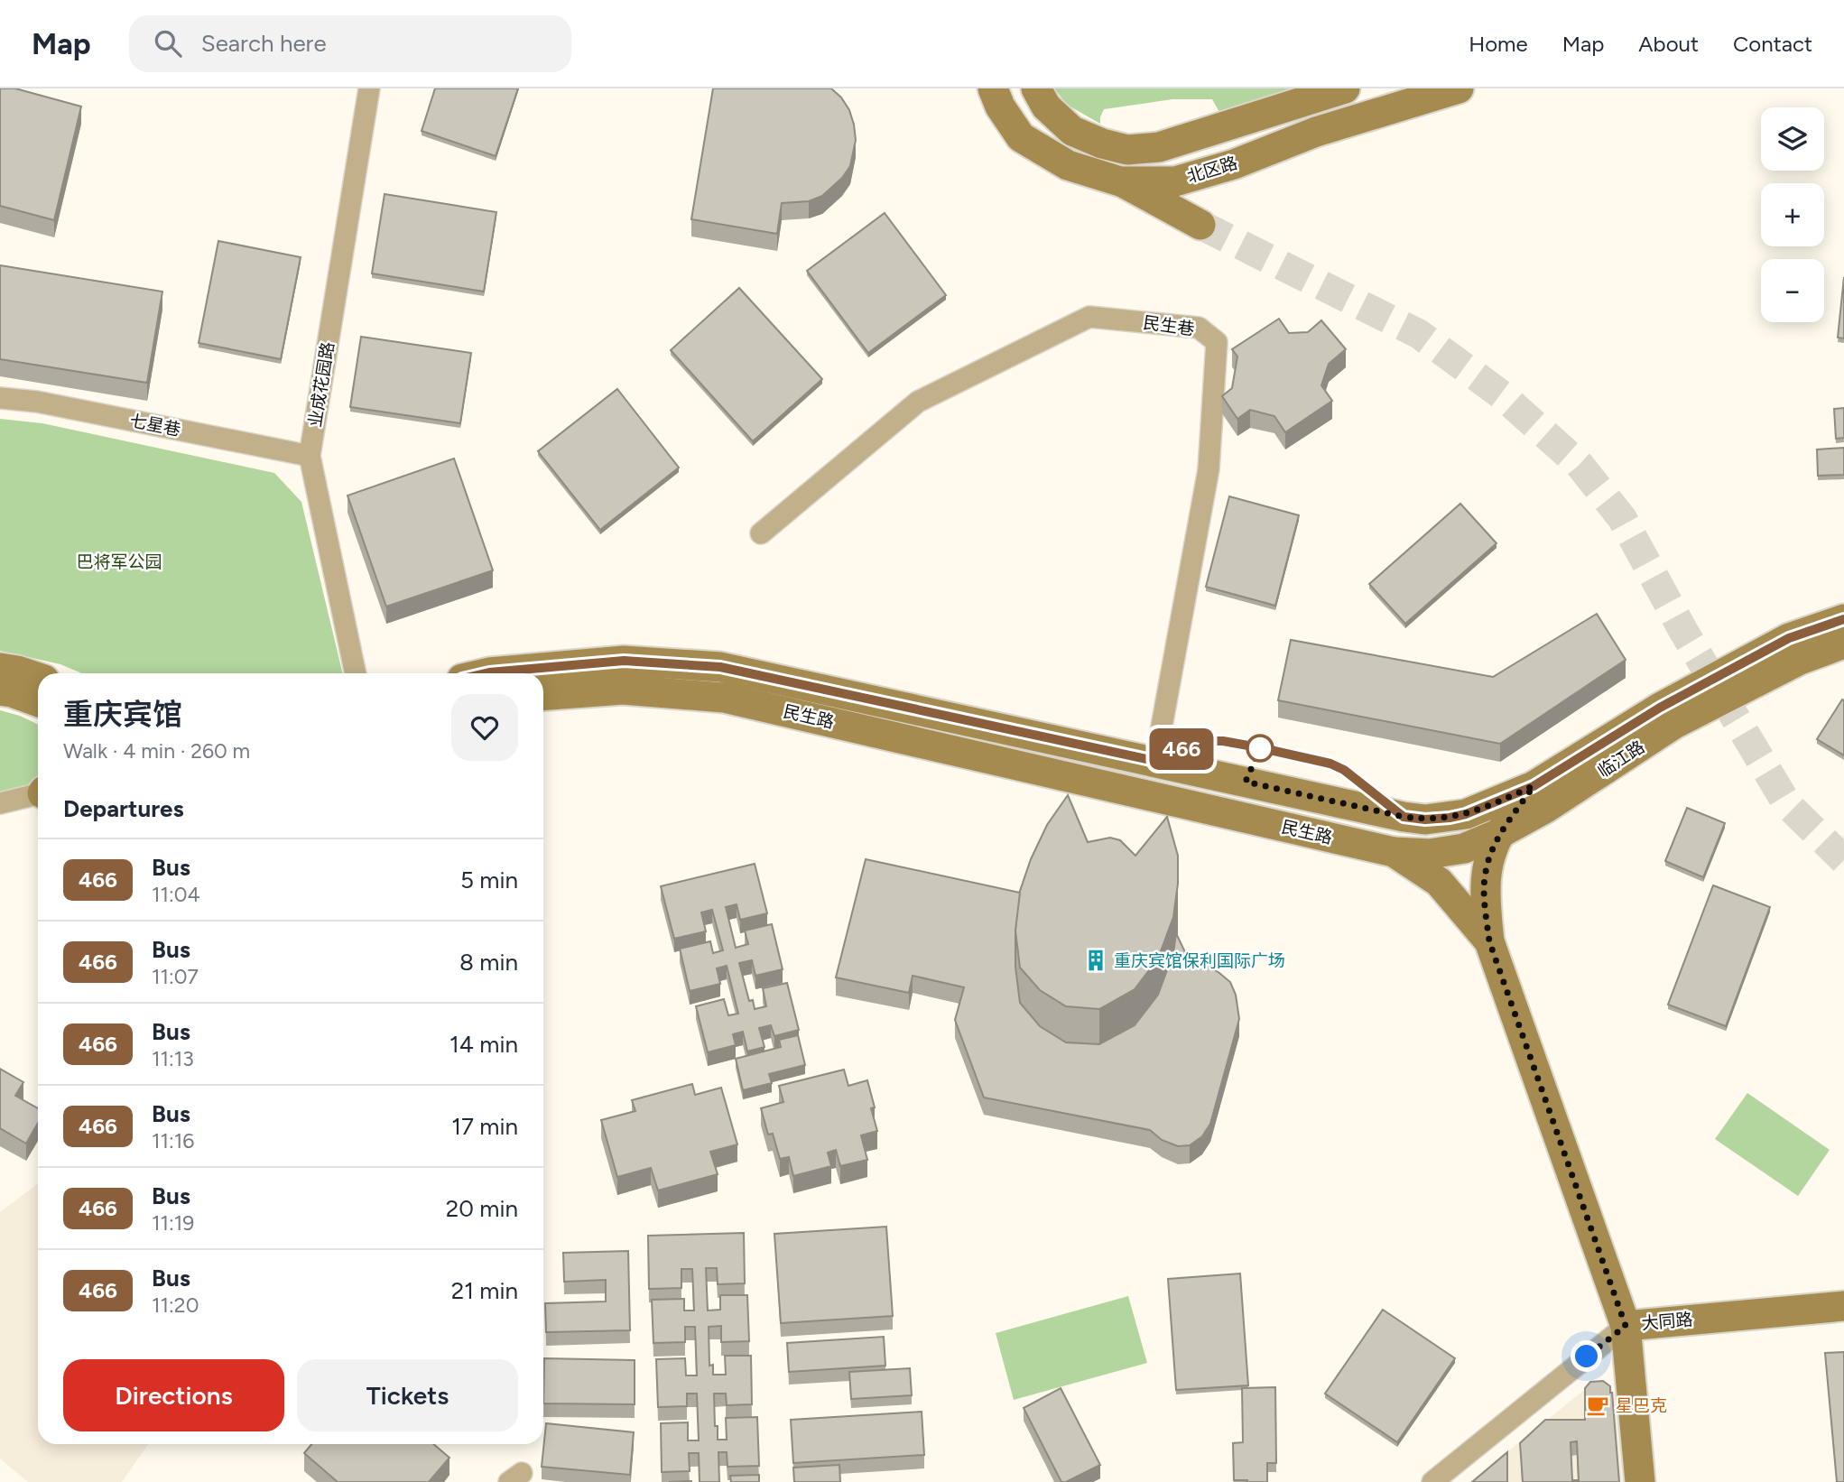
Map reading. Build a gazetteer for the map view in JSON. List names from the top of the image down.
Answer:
{
  "streets": {
    "main road": [
      "北区路",
      "民生路",
      "临江路",
      "大同路"
    ],
    "street": ["民生巷", "业成花园路", "七星巷"]
  },
  "crossings": [
    ["民生巷", "民生路"],
    ["业成花园路", "七星巷"],
    ["民生路", "临江路"],
    ["民生路", "大同路"]
  ],
  "parks": ["巴将军公园"],
  "places": {
    "building": ["重庆宾馆保利国际广场"],
    "cafe": ["星巴克"]
  },
  "lines": ["bus line 466"],
  "page": {
    "header": "Map",
    "search": "Search here",
    "nav": [
      "Home",
      "Map",
      "About",
      "Contact"
    ],
    "on_map": "466",
    "map_buttons": ["+", "−"],
    "heading": [
      ["重庆宾馆", "Walk · 4 min · 260 m"],
      "Departures"
    ],
    "list": [
      {
        "mark": "466",
        "name": "Bus",
        "note": "11:04",
        "value": "5 min"
      },
      {
        "mark": "466",
        "name": "Bus",
        "note": "11:07",
        "value": "8 min"
      },
      {
        "mark": "466",
        "name": "Bus",
        "note": "11:13",
        "value": "14 min"
      },
      {
        "mark": "466",
        "name": "Bus",
        "note": "11:16",
        "value": "17 min"
      },
      {
        "mark": "466",
        "name": "Bus",
        "note": "11:19",
        "value": "20 min"
      },
      {
        "mark": "466",
        "name": "Bus",
        "note": "11:20",
        "value": "21 min"
      }
    ],
    "buttons": ["Directions", "Tickets"]
  }
}
